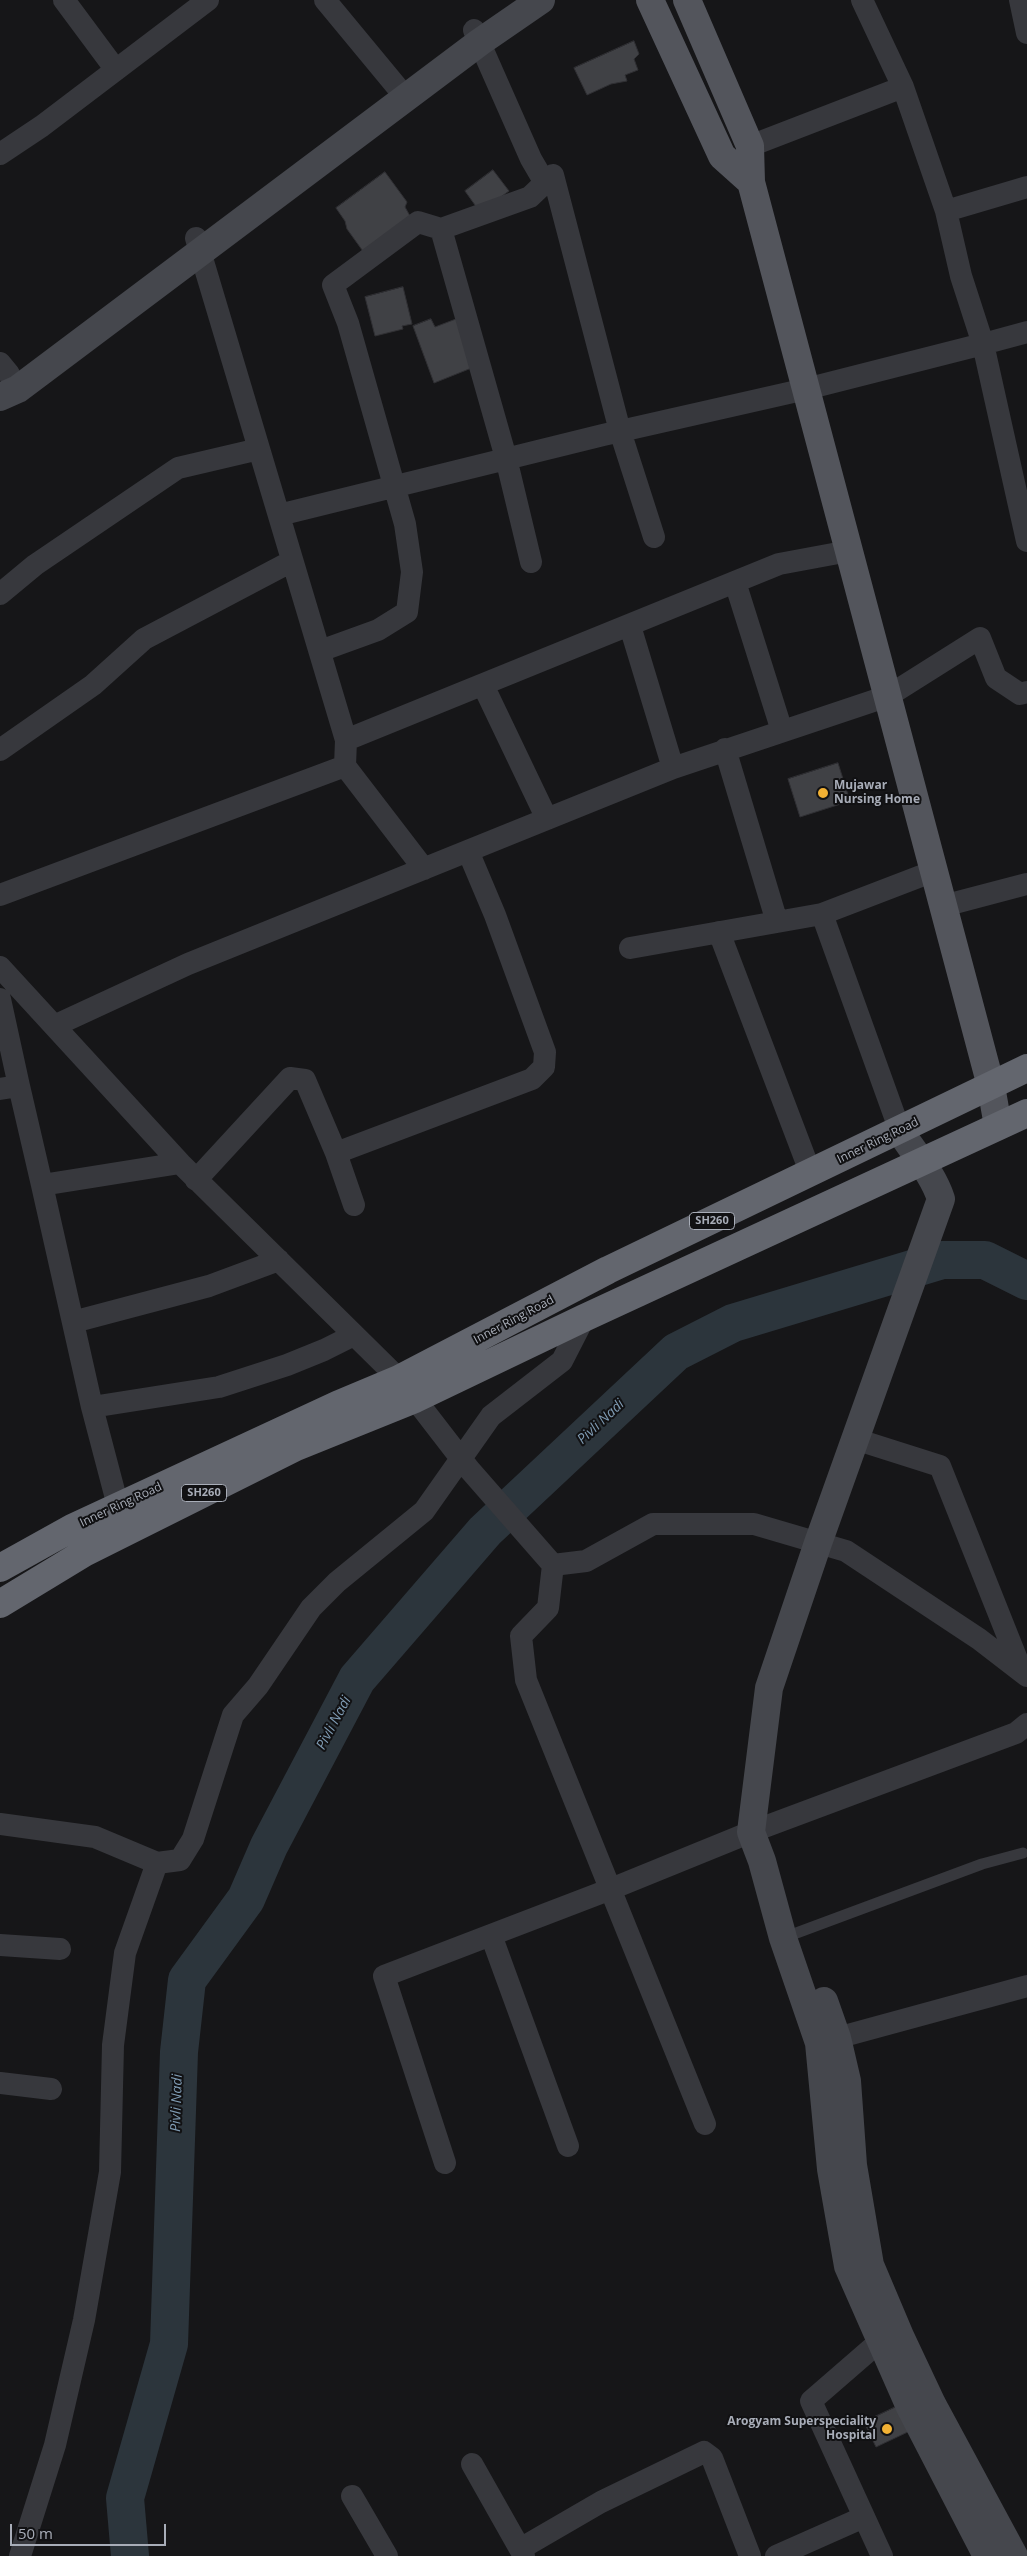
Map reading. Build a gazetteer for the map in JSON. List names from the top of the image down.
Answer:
{
  "streets": {
    "highway": ["Inner Ring Road", "SH260"]
  },
  "water": ["Pivli Nadi"],
  "places": ["Mujawar Nursing Home", "Arogyam Superspeciality Hospital"],
  "scale_bar": "50 m"
}
